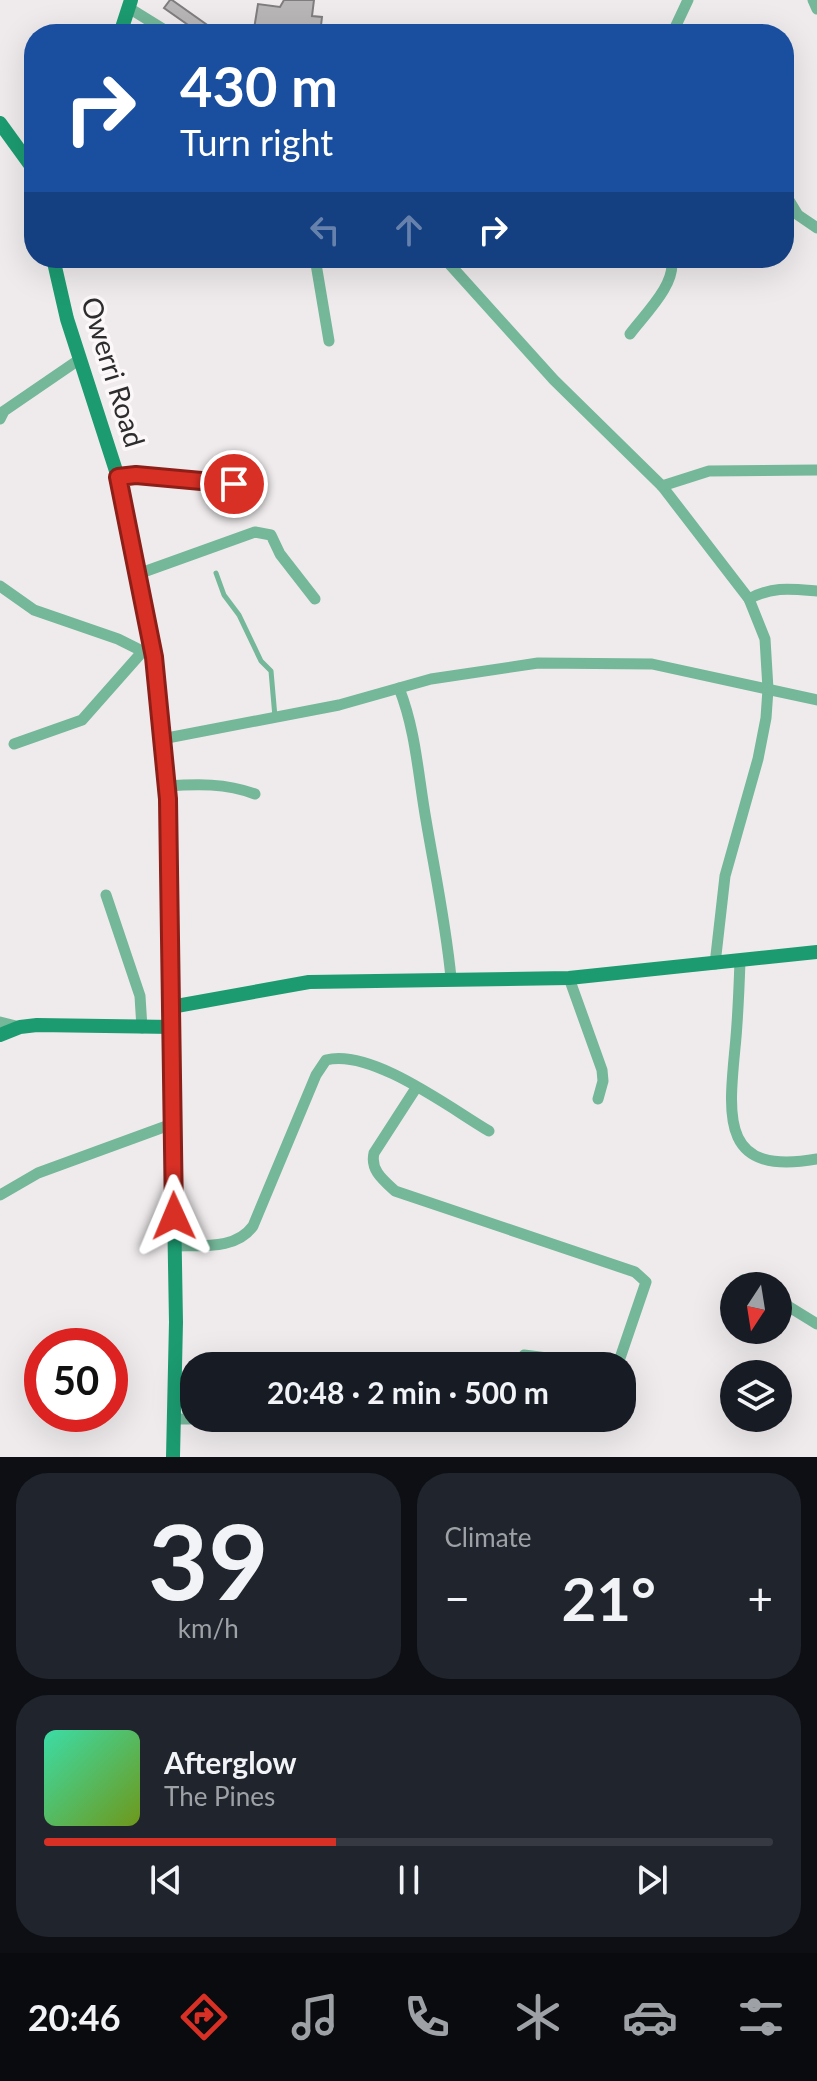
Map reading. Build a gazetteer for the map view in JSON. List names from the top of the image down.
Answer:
{
  "streets": {
    "main road": ["Owerri Road"]
  },
  "north": "bottom",
  "page": {
    "turn": ["430 m", "Turn right"],
    "limit": "50",
    "trip": "20:48 · 2 min · 500 m",
    "tile": [
      ["39", "km/h"],
      "Climate"
    ],
    "heat": ["−", "21°", "+"],
    "song": ["Afterglow", "The Pines"],
    "tabs": "20:46"
  }
}
